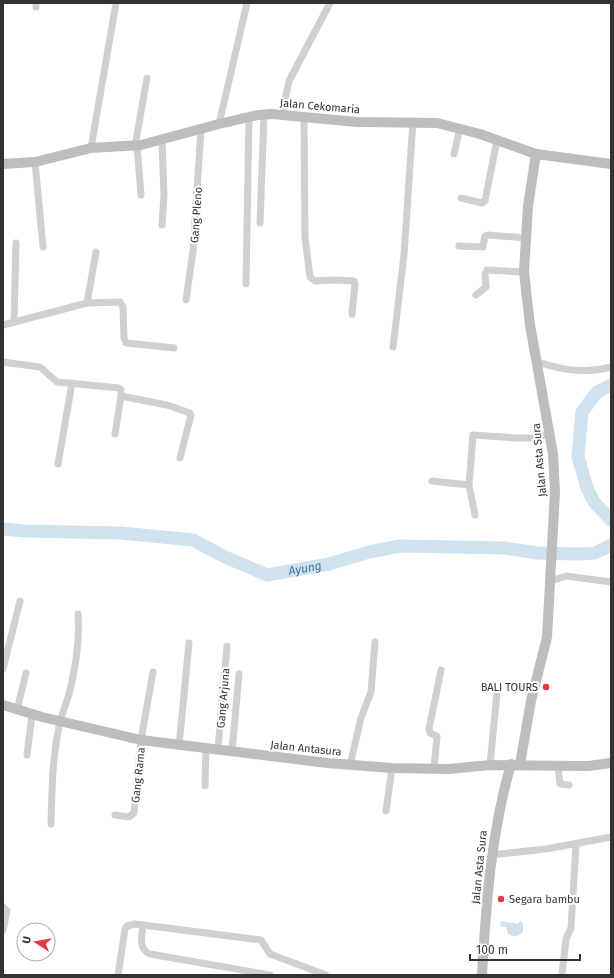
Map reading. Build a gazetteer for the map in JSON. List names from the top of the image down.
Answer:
{
  "streets": {
    "street": [
      "Jalan Cekomaria",
      "Gang Pleno",
      "Jalan Asta Sura",
      "Gang Arjuna",
      "Jalan Antasura",
      "Gang Rama"
    ]
  },
  "crossings": [
    ["Jalan Cekomaria", "Gang Pleno"],
    ["Jalan Cekomaria", "Jalan Asta Sura"],
    ["Jalan Asta Sura", "Jalan Antasura"],
    ["Gang Arjuna", "Jalan Antasura"],
    ["Jalan Antasura", "Gang Rama"]
  ],
  "water": ["Ayung"],
  "places": ["BALI TOURS", "Segara bambu"],
  "scale_bar": "100 m",
  "north": "left"
}
